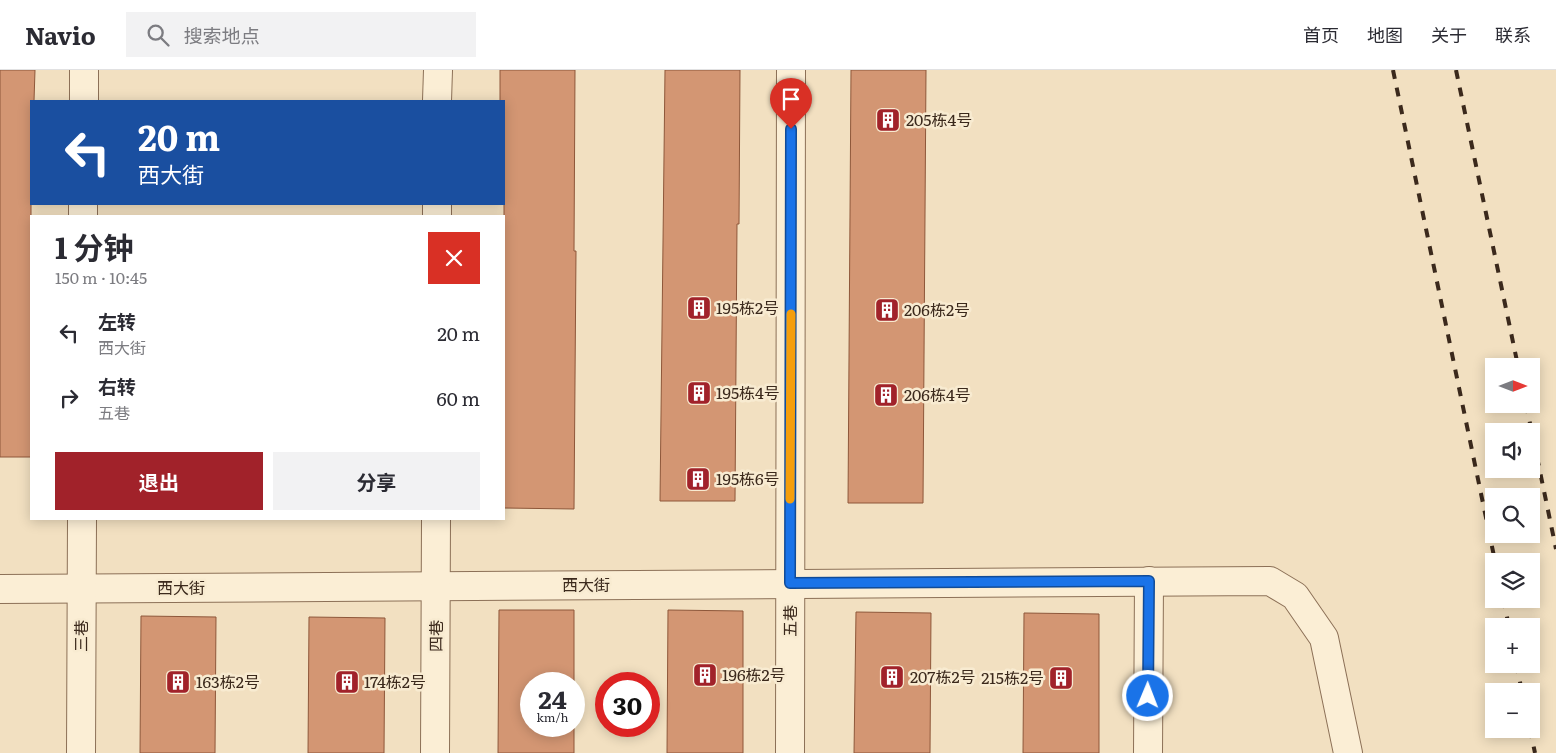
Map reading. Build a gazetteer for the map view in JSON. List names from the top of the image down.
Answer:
{
  "streets": {
    "street": [
      "西大街",
      "五巷",
      "三巷",
      "四巷"
    ]
  },
  "crossings": [
    ["西大街", "五巷"],
    ["西大街", "三巷"],
    ["西大街", "四巷"]
  ],
  "places": {
    "building": [
      "205栋4号",
      "195栋2号",
      "206栋2号",
      "195栋4号",
      "206栋4号",
      "195栋6号",
      "196栋2号",
      "207栋2号",
      "215栋2号",
      "163栋2号",
      "174栋2号"
    ]
  },
  "north": "right",
  "page": {
    "header": "Navio",
    "search": "搜索地点",
    "nav": [
      "首页",
      "地图",
      "关于",
      "联系"
    ],
    "turn": ["20 m", "西大街"],
    "heading": ["1 分钟", "150 m · 10:45"],
    "list": [
      {
        "name": "左转",
        "note": "西大街",
        "value": "20 m"
      },
      {
        "name": "右转",
        "note": "五巷",
        "value": "60 m"
      }
    ],
    "map_buttons": ["+", "−"],
    "buttons": ["退出", "分享"],
    "speed": "24 km/h",
    "limit": "30"
  }
}
